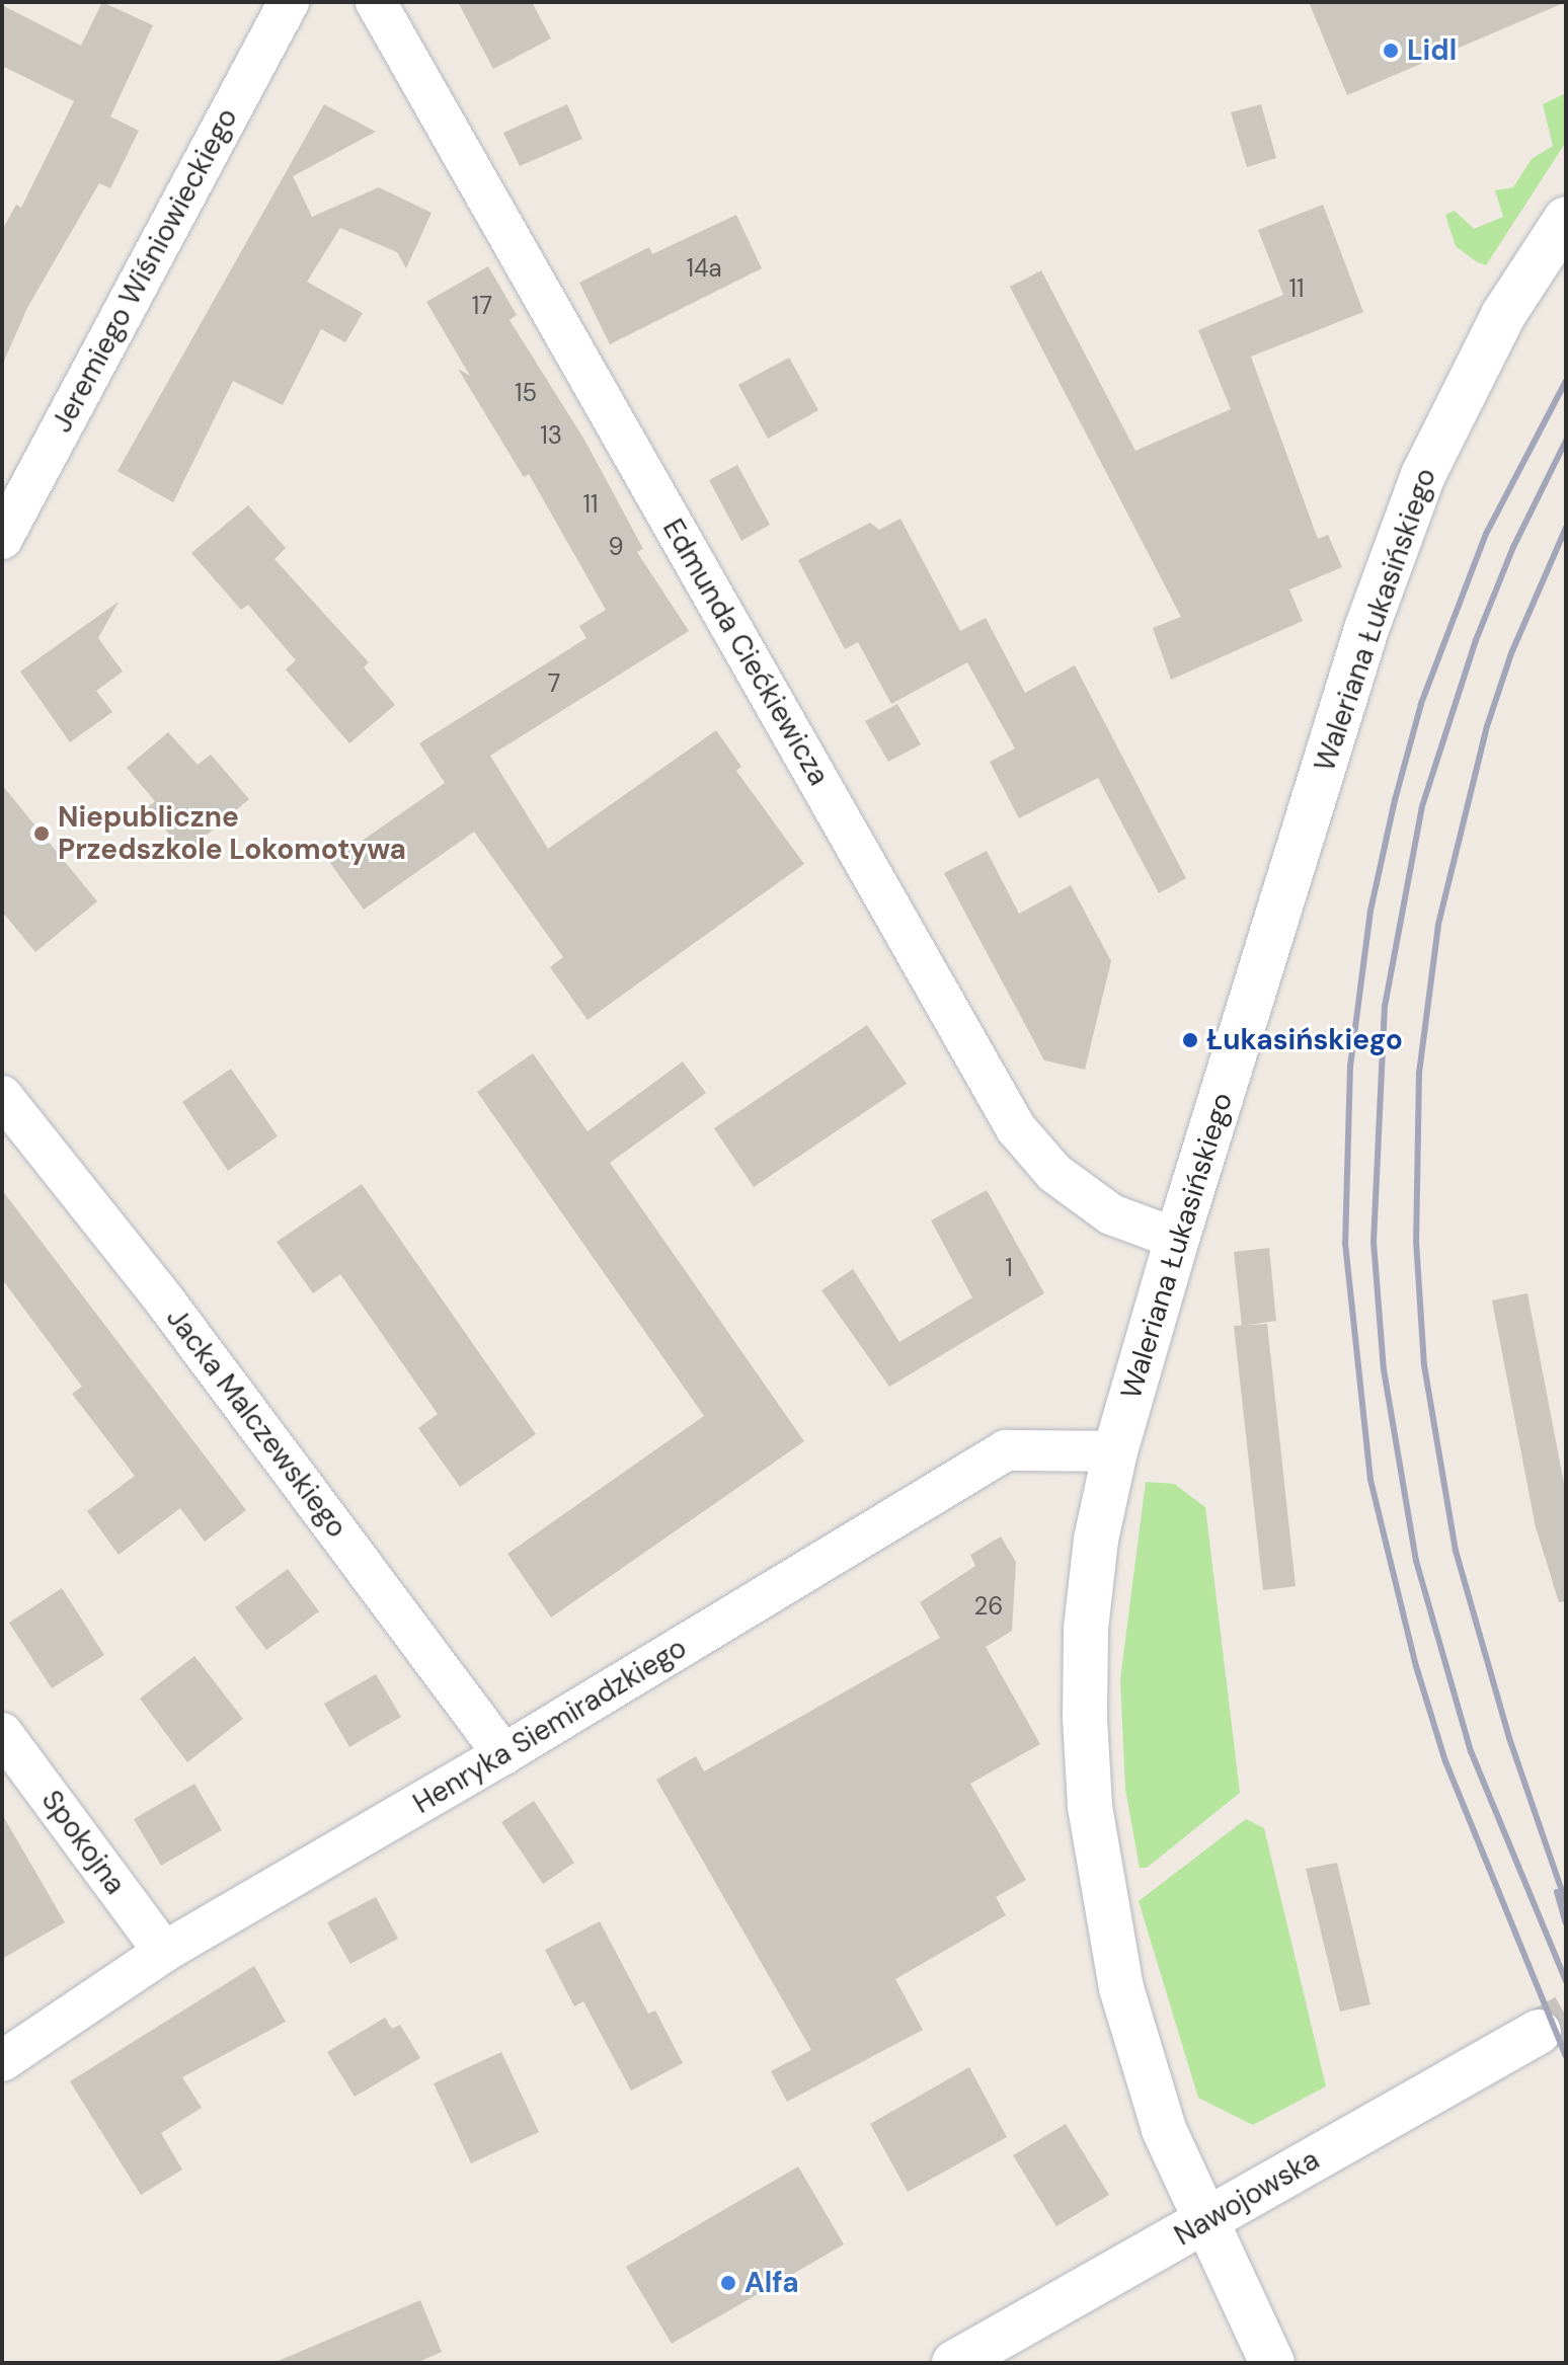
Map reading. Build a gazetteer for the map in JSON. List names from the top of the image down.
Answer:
{
  "streets": {
    "street": [
      "Jeremiego Wiśniowieckiego",
      "Waleriana Łukasińskiego",
      "Edmunda Ciećkiewicza",
      "Jacka Malczewskiego",
      "Henryka Siemiradzkiego",
      "Spokojna",
      "Nawojowska"
    ]
  },
  "crossings": [
    ["Waleriana Łukasińskiego", "Edmunda Ciećkiewicza"],
    ["Waleriana Łukasińskiego", "Henryka Siemiradzkiego"],
    ["Waleriana Łukasińskiego", "Nawojowska"],
    ["Jacka Malczewskiego", "Henryka Siemiradzkiego"],
    ["Henryka Siemiradzkiego", "Spokojna"]
  ],
  "places": [
    "Lidl",
    "Niepubliczne Przedszkole Lokomotywa",
    "Łukasińskiego",
    "Alfa"
  ],
  "house_numbers": [
    "14a",
    "11",
    "17",
    "15",
    "13",
    "11",
    "9",
    "7",
    "1",
    "26"
  ]
}
